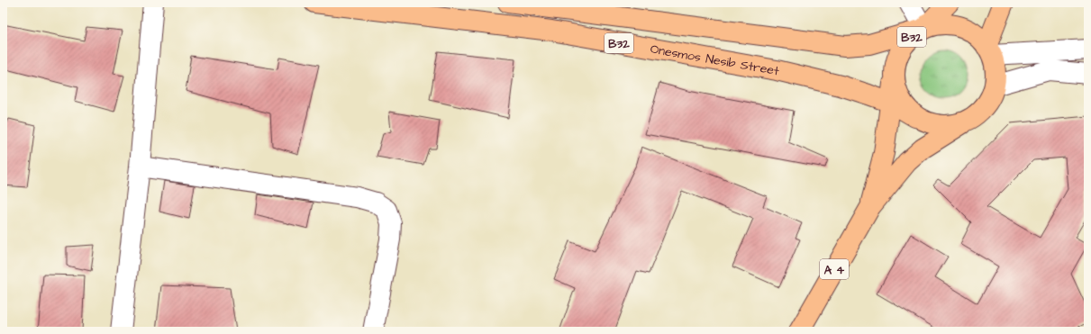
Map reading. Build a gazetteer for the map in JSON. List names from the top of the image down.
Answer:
{
  "streets": {
    "main road": ["B32", "Onesmos Nesib Street", "A 4"]
  },
  "crossings": [
    ["B32", "Onesmos Nesib Street"],
    ["B32", "A 4"],
    ["Onesmos Nesib Street", "A 4"]
  ]
}
